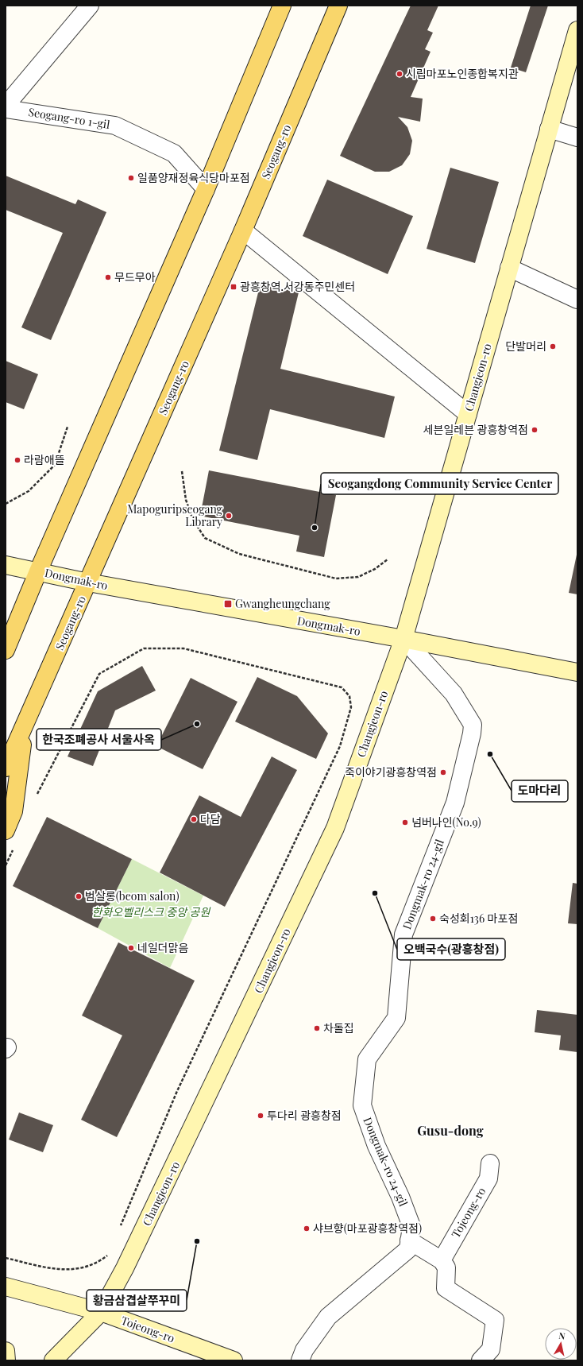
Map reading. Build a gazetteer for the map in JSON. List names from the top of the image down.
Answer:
{
  "streets": {
    "main road": [
      "Seogang-ro",
      "Changjeon-ro",
      "Dongmak-ro",
      "Tojeong-ro"
    ],
    "street": ["Seogang-ro 1-gil", "Dongmak-ro 24-gil"]
  },
  "crossings": [
    ["Seogang-ro", "Dongmak-ro"],
    ["Changjeon-ro", "Dongmak-ro"],
    ["Changjeon-ro", "Dongmak-ro 24-gil"],
    ["Changjeon-ro", "Tojeong-ro"],
    ["Dongmak-ro", "Dongmak-ro 24-gil"]
  ],
  "districts": ["Gusu-dong"],
  "parks": ["한화오벨리스크 중앙 공원"],
  "places": {
    "other": [
      "시립마포노인종합복지관",
      "일품양재정육식당마포점",
      "무드무아",
      "단발머리",
      "세븐일레븐 광흥창역점",
      "라람애뜰",
      "Mapoguripseogang Library",
      "Seogangdong Community Service Center",
      "한국조폐공사 서울사옥",
      "도마다리",
      "죽이야기광흥창역점",
      "다담",
      "넘버나인(No.9)",
      "오백국수(광흥창점)",
      "범살롱(beom salon)",
      "숙성회136 마포점",
      "네일더맑음",
      "차돌집",
      "투다리 광흥창점",
      "샤브향(마포광흥창역점)",
      "황금삼겹살쭈꾸미"
    ],
    "transit": ["광흥창역.서강동주민센터", "Gwangheungchang"]
  },
  "north": "top"
}
